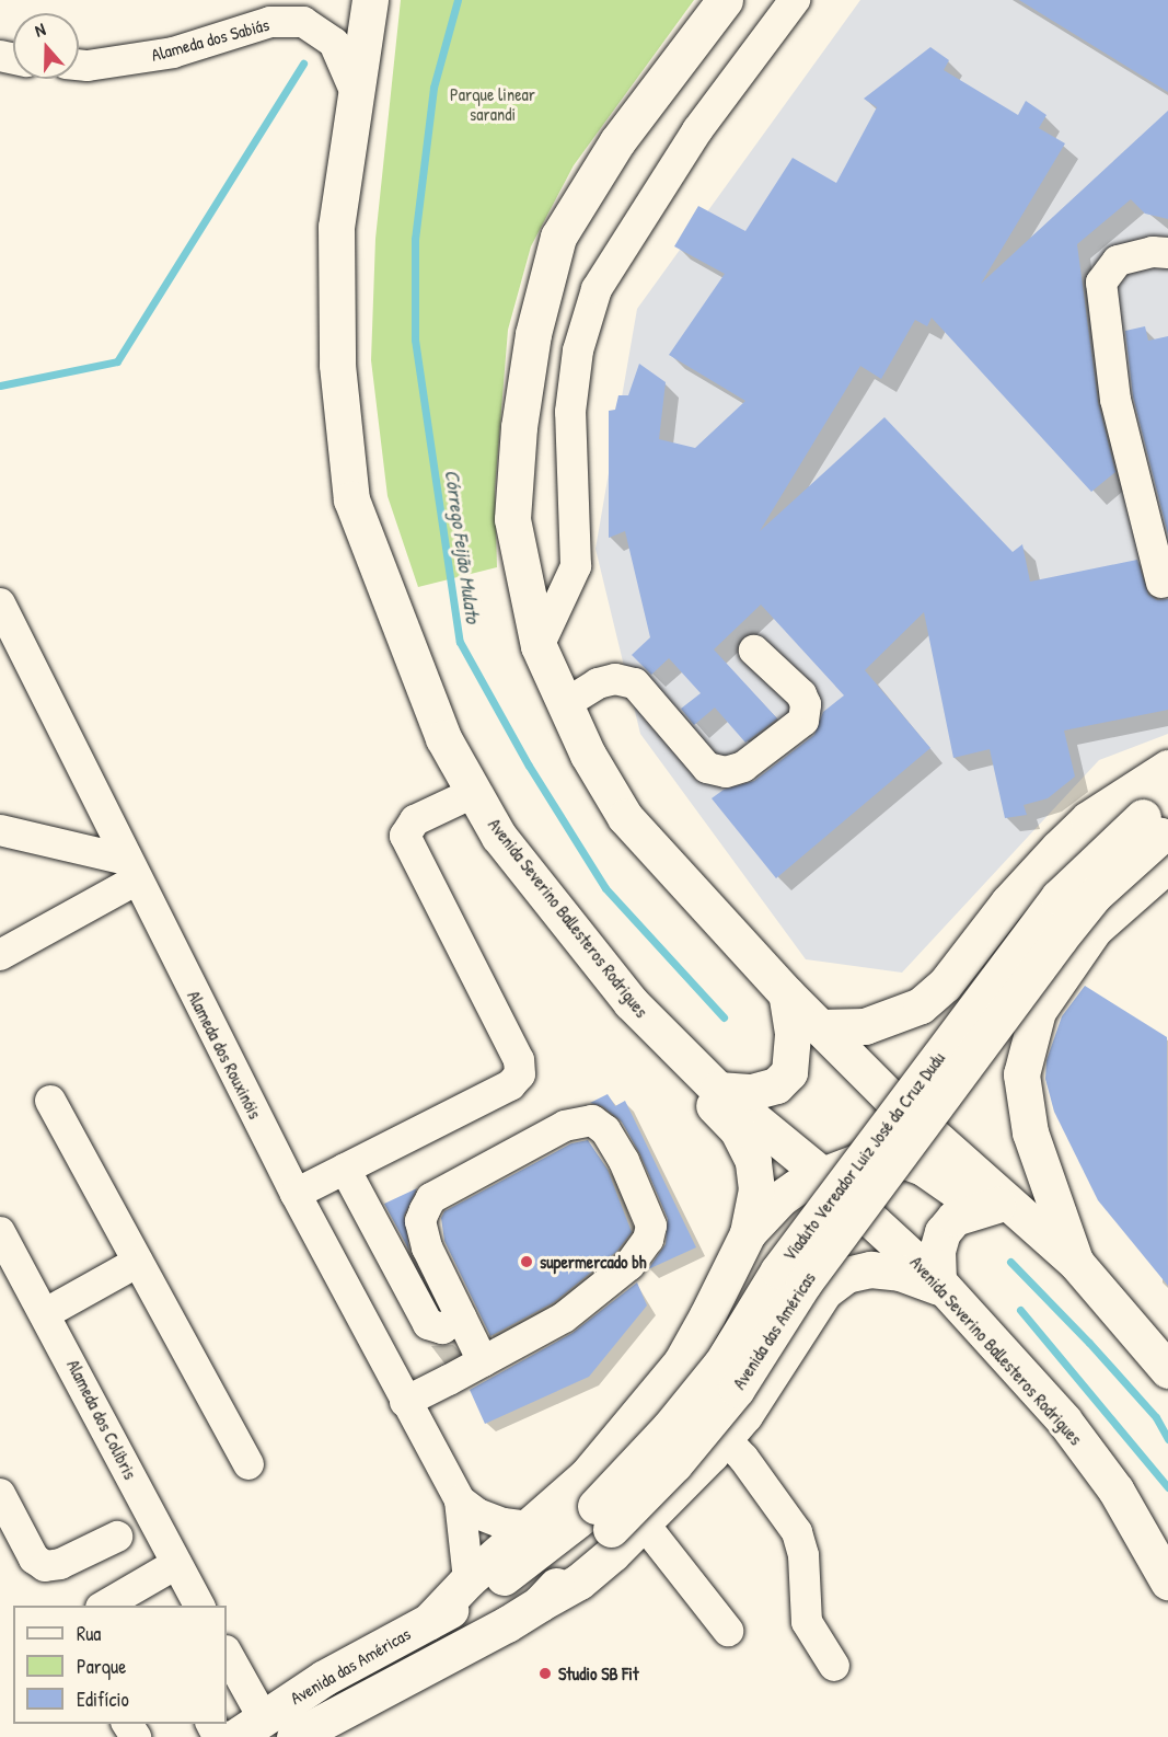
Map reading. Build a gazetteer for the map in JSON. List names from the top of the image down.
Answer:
{
  "streets": {
    "main road": ["Avenida Severino Ballesteros Rodrigues", "Viaduto Vereador Luiz José da Cruz Dudu", "Avenida das Américas"],
    "street": ["Alameda dos Sabiás", "Alameda dos Rouxinóis", "Alameda dos Colíbris"]
  },
  "crossings": [
    ["Alameda dos Sabiás", "Avenida Severino Ballesteros Rodrigues"],
    ["Viaduto Vereador Luiz José da Cruz Dudu", "Avenida das Américas"]
  ],
  "water": ["Córrego Feijão Mulato"],
  "parks": ["Parque linear sarandi"],
  "places": ["supermercado bh", "Studio SB Fit"],
  "legend": ["Rua", "Parque", "Edifício"],
  "north": "top"
}
